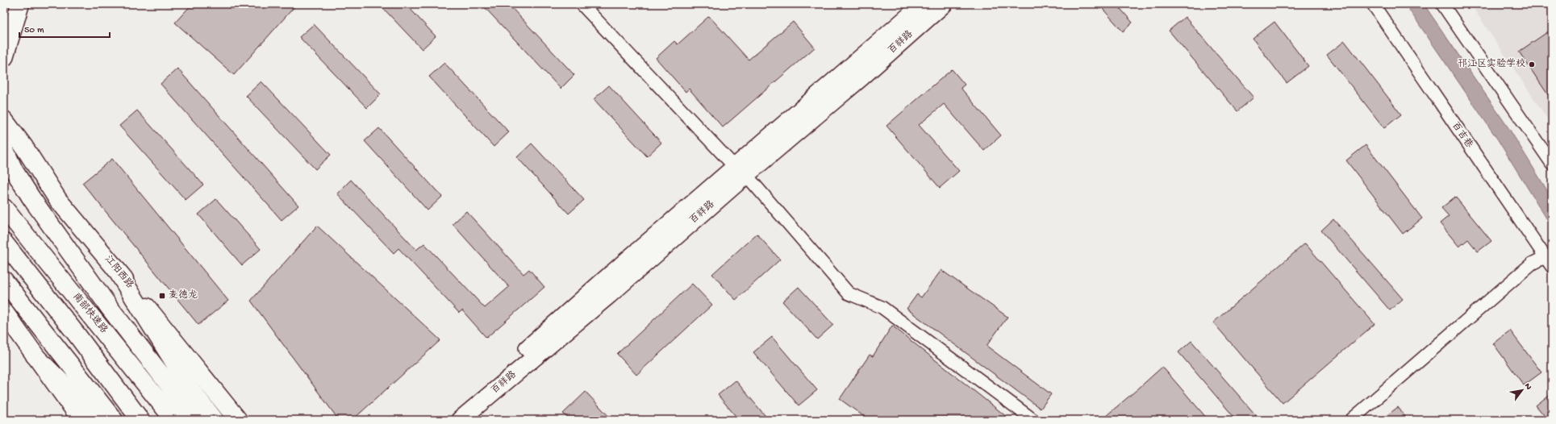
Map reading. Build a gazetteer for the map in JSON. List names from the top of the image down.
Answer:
{
  "streets": {
    "main road": ["江阳西路", "南部快速路"],
    "street": ["百祥路", "百吉巷"]
  },
  "places": {
    "other": ["邗江区实验学校"],
    "transit": ["麦德龙"]
  },
  "scale_bar": "50 m",
  "north": "top right"
}
